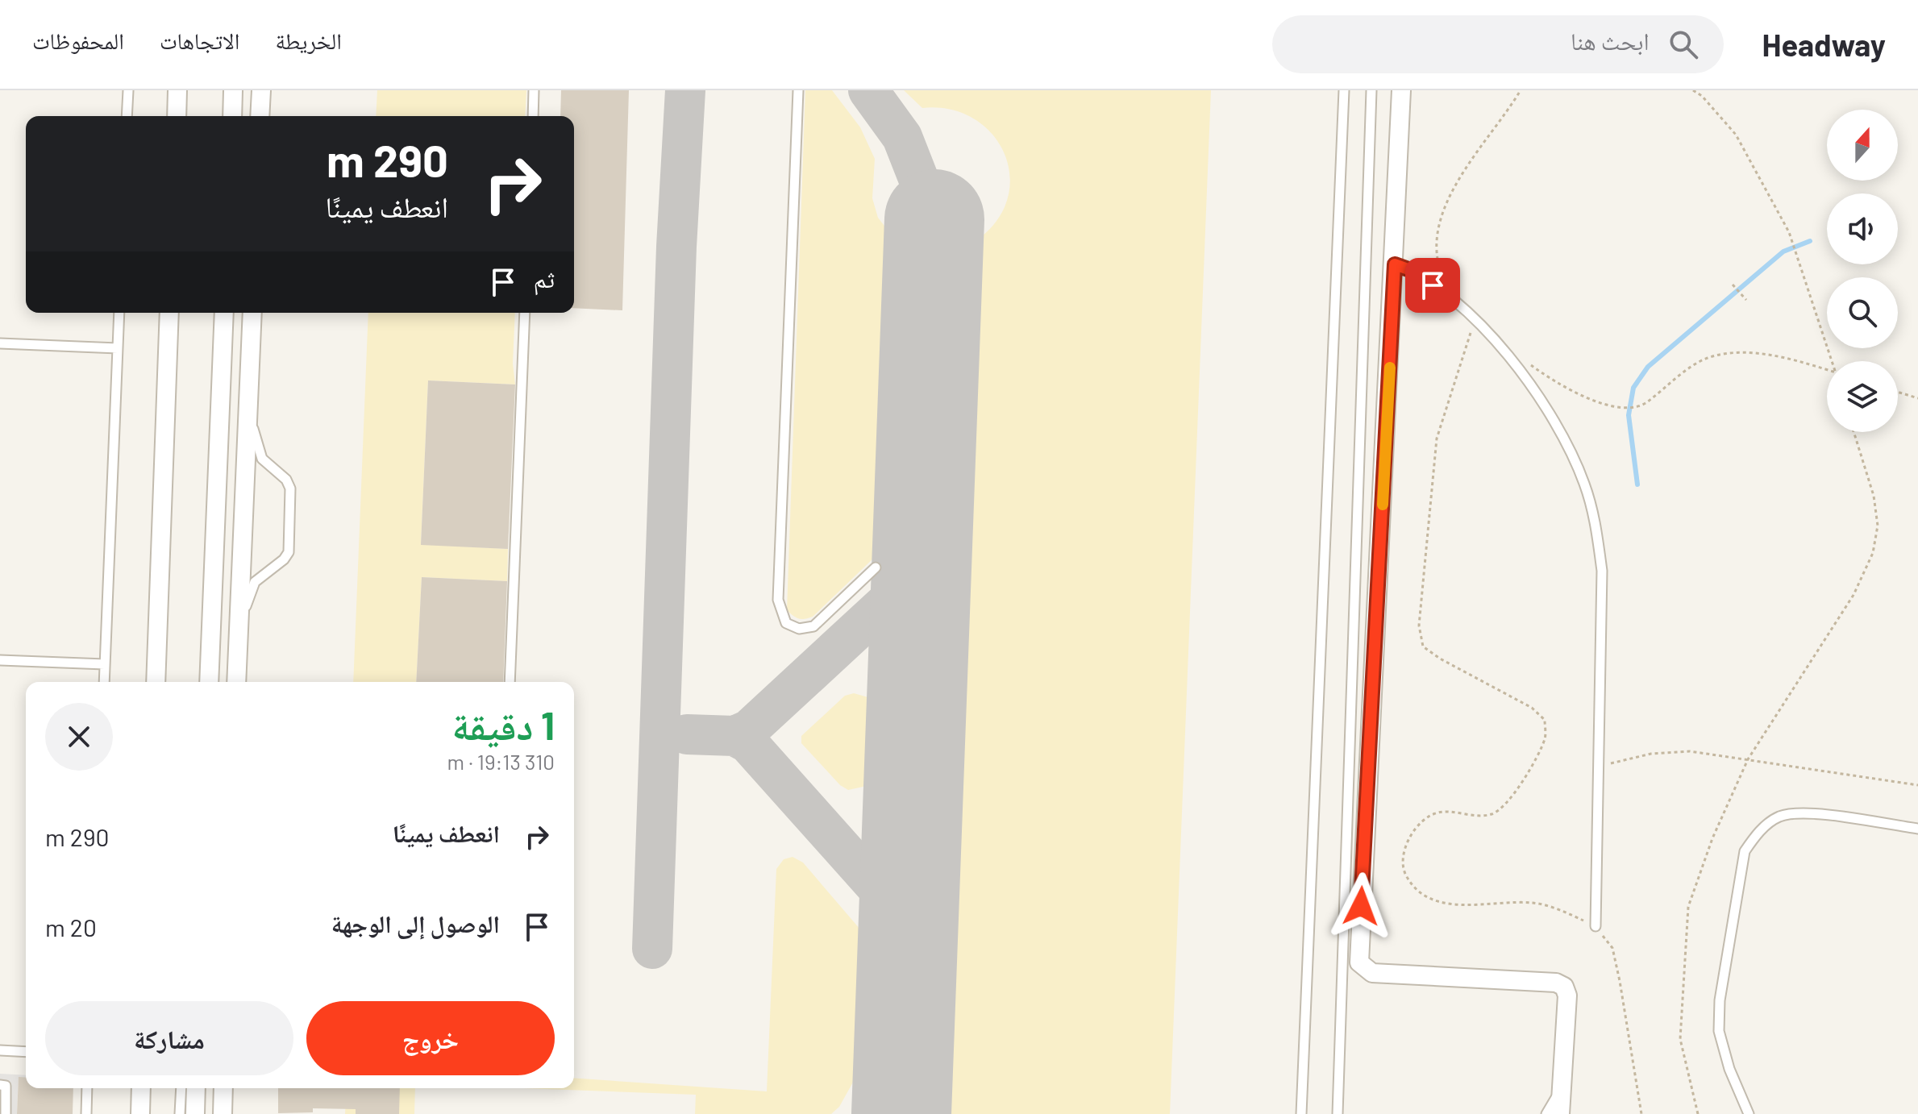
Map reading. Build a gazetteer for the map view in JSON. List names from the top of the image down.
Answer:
{
  "north": "top",
  "page": {
    "header": "Headway",
    "search": "ابحث هنا",
    "nav": ["الخريطة", "الاتجاهات", "المحفوظات"],
    "turn": ["290 m", "انعطف يمينًا"],
    "then": "ثم",
    "heading": ["1 دقيقة", "310 m · 19:13"],
    "list": [
      {
        "name": "انعطف يمينًا",
        "value": "290 m"
      },
      {
        "name": "الوصول إلى الوجهة",
        "value": "20 m"
      }
    ],
    "buttons": ["خروج", "مشاركة"]
  }
}
